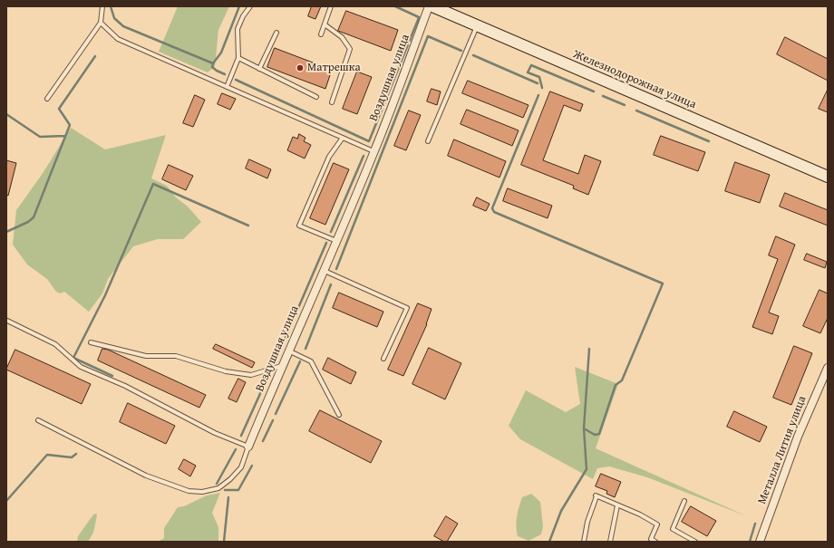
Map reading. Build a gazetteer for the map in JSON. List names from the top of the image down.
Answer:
{
  "streets": {
    "main road": ["Железнодорожная улица"],
    "street": ["Воздушная улица", "Металла Лития улица"]
  },
  "places": ["Матрешка"]
}
